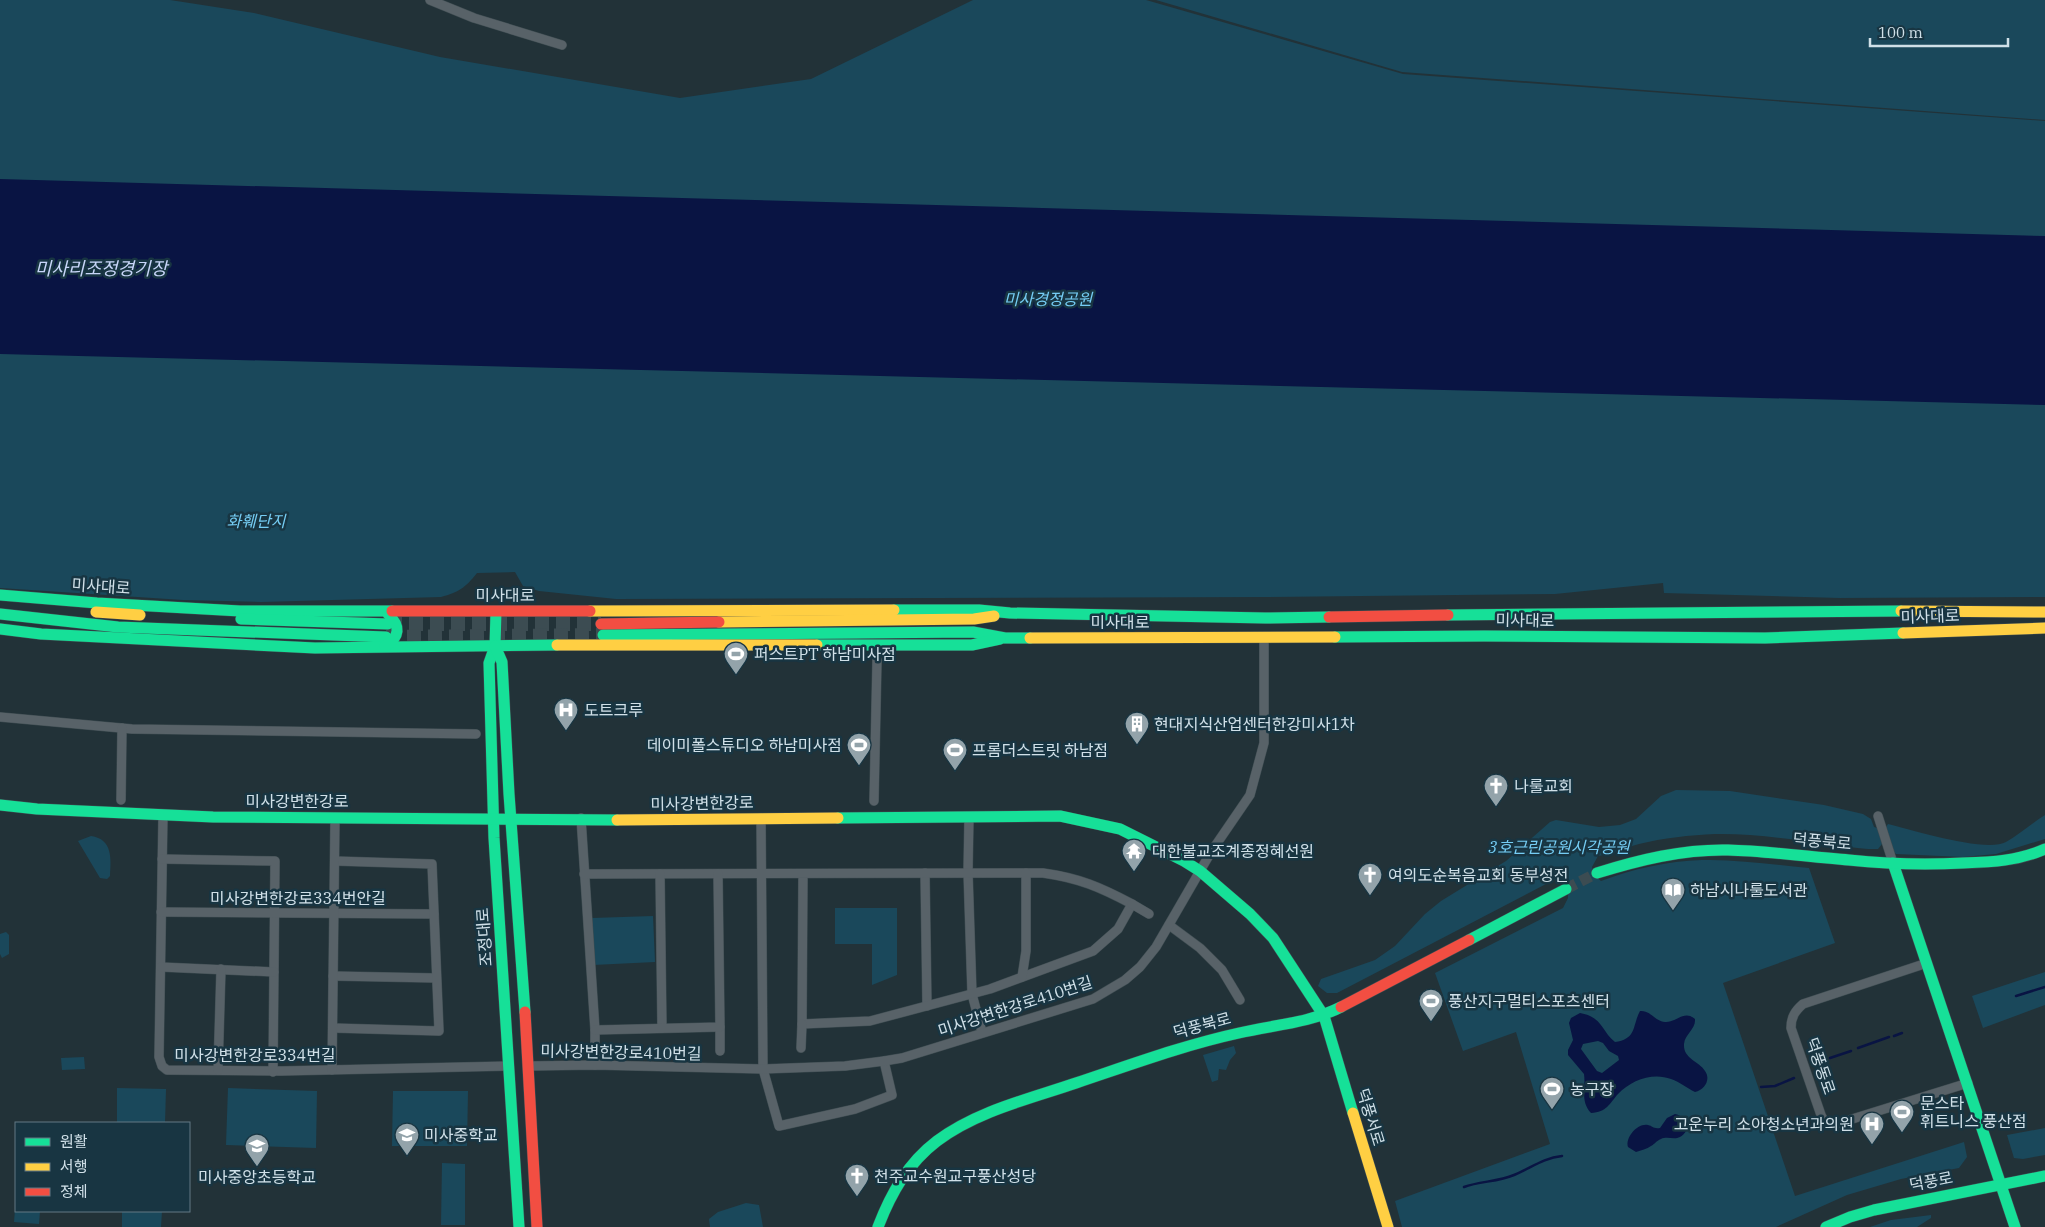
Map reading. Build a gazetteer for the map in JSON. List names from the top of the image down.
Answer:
{
  "streets": {
    "main road": [
      "미사대로",
      "미사강변한강로",
      "덕풍북로",
      "조정대로",
      "덕풍서로",
      "덕풍로"
    ],
    "street": [
      "미사강변한강로334번안길",
      "미사강변한강로410번길",
      "미사강변한강로334번길",
      "덕풍동로"
    ]
  },
  "crossings": [
    ["미사대로", "조정대로"],
    ["미사대로", "미사강변한강로410번길"],
    ["미사강변한강로", "덕풍북로"],
    ["미사강변한강로", "조정대로"],
    ["미사강변한강로", "미사강변한강로410번길"],
    ["미사강변한강로", "미사강변한강로334번길"],
    ["미사강변한강로", "덕풍서로"],
    ["덕풍북로", "덕풍서로"],
    ["미사강변한강로334번안길", "미사강변한강로334번길"],
    ["조정대로", "미사강변한강로410번길"],
    ["조정대로", "미사강변한강로334번길"]
  ],
  "water": ["미사리조정경기장"],
  "parks": ["미사경정공원", "화훼단지", "3호근린공원시각공원"],
  "places": {
    "sports": [
      "퍼스트PT 하남미사점",
      "데이미폴스튜디오 하남미사점",
      "프롬더스트릿 하남점",
      "풍산지구멀티스포츠센터",
      "농구장",
      "문스타 휘트니스 풍산점"
    ],
    "hospital": ["도트크루", "고운누리 소아청소년과의원"],
    "building": ["현대지식산업센터한강미사1차"],
    "church": ["나룰교회", "여의도순복음교회 동부성전", "천주교수원교구풍산성당"],
    "temple": ["대한불교조계종정혜선원"],
    "library": ["하남시나룰도서관"],
    "school or university": ["미사중학교", "미사중앙초등학교"]
  },
  "legend": ["원활", "서행", "정체"],
  "scale_bar": "100 m"
}
